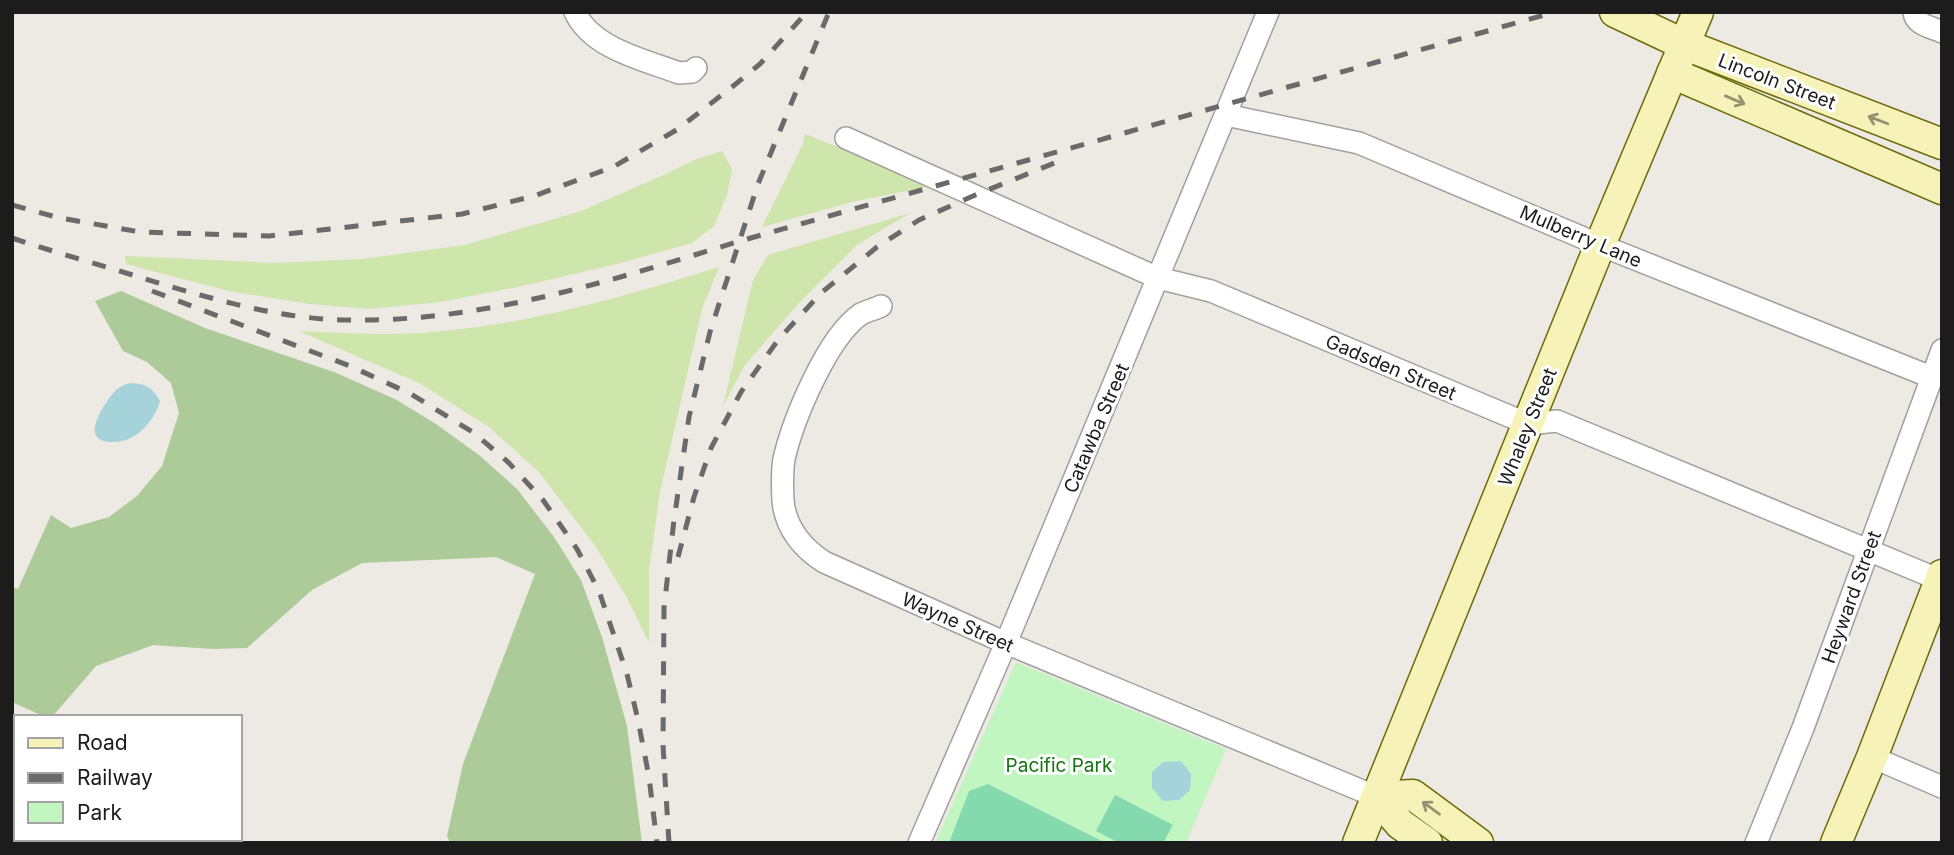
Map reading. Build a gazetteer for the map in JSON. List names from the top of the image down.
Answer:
{
  "streets": {
    "main road": ["Lincoln Street", "Whaley Street", "Wayne Street"],
    "street": [
      "Mulberry Lane",
      "Gadsden Street",
      "Catawba Street",
      "Heyward Street"
    ]
  },
  "crossings": [
    ["Lincoln Street", "Whaley Street"],
    ["Mulberry Lane", "Whaley Street"],
    ["Mulberry Lane", "Catawba Street"],
    ["Mulberry Lane", "Heyward Street"],
    ["Gadsden Street", "Whaley Street"],
    ["Gadsden Street", "Catawba Street"],
    ["Gadsden Street", "Heyward Street"],
    ["Whaley Street", "Wayne Street"],
    ["Catawba Street", "Wayne Street"]
  ],
  "parks": ["Pacific Park"],
  "legend": ["Road", "Railway", "Park"]
}
